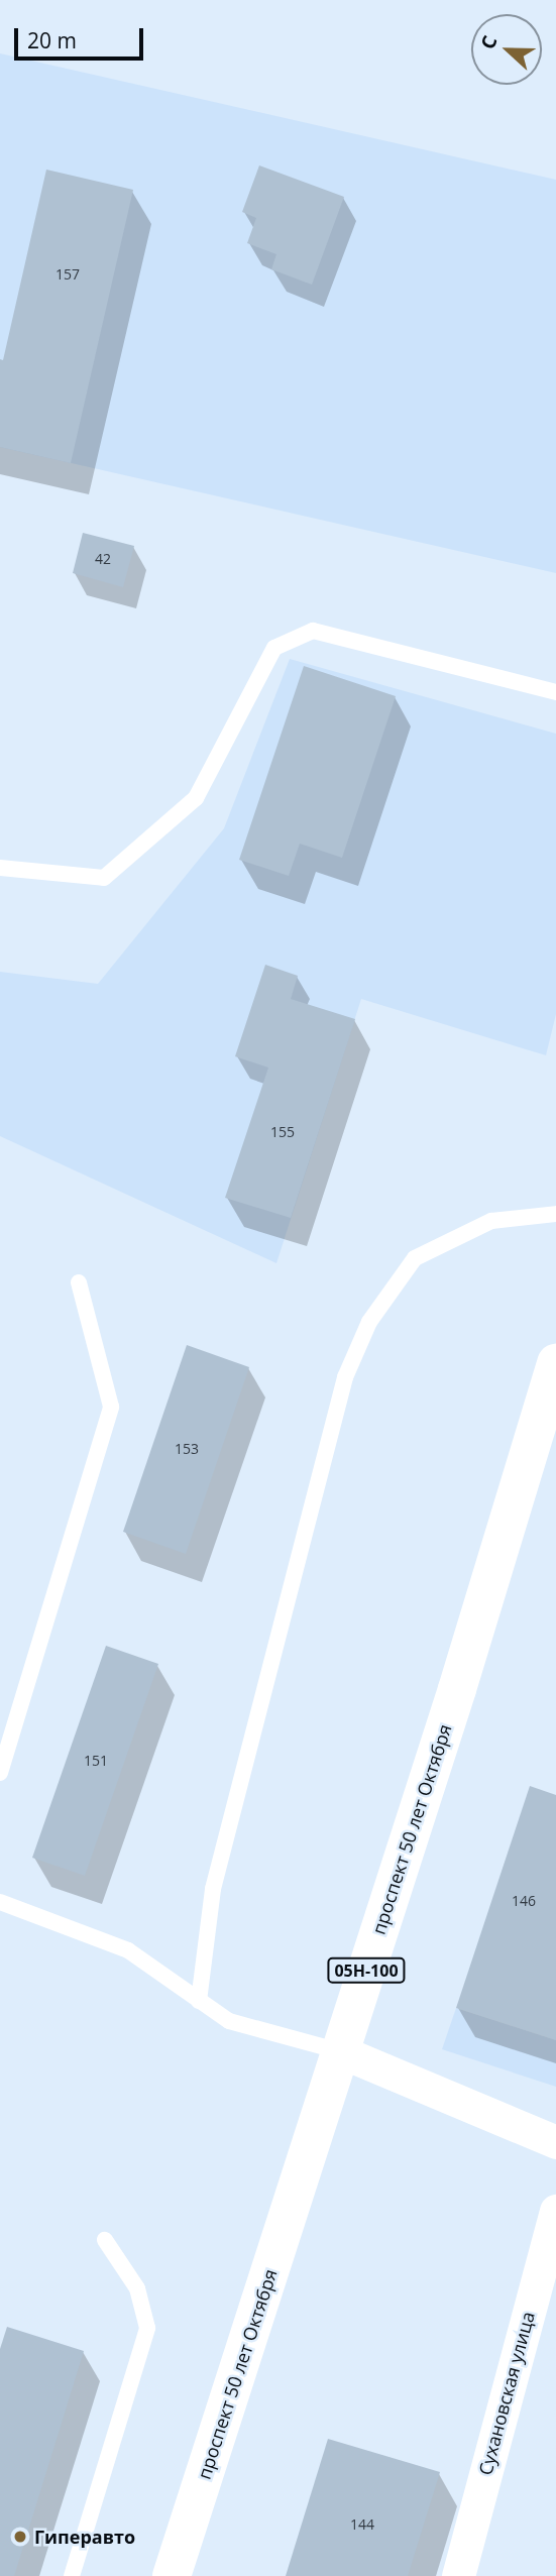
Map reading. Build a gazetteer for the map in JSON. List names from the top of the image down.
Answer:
{
  "streets": {
    "main road": ["проспект 50 лет Октября", "05Н-100"],
    "street": ["Сухановская улица"]
  },
  "places": ["Гиперавто"],
  "house_numbers": [
    "157",
    "42",
    "155",
    "153",
    "151",
    "146",
    "144"
  ],
  "scale_bar": "20 m",
  "north": "left"
}
